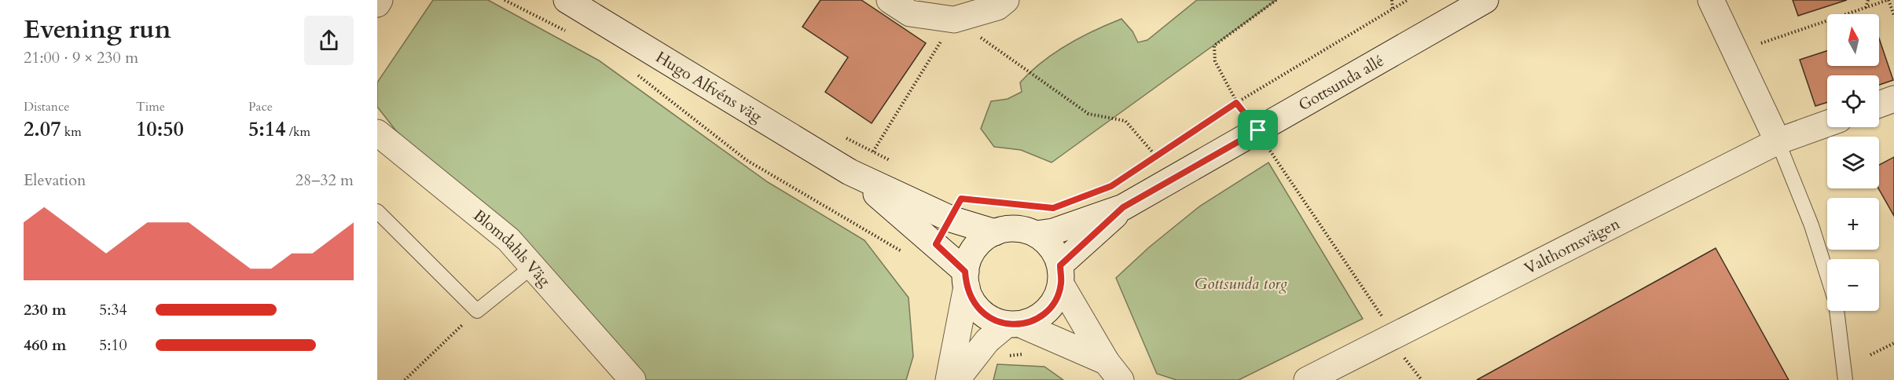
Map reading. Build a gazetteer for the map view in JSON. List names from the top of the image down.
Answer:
{
  "streets": {
    "street": [
      "Gottsunda allé",
      "Hugo Alfvéns väg",
      "Valthornsvägen",
      "Blomdahls Väg"
    ]
  },
  "crossings": [
    ["Gottsunda allé", "Hugo Alfvéns väg"]
  ],
  "parks": ["Gottsunda torg"],
  "north": "top",
  "page": {
    "heading": ["Evening run", "21:00 · 9 × 230 m"],
    "map_buttons": ["+", "−"],
    "stats": [
      ["Distance", "2.07 km"],
      ["Time", "10:50"],
      ["Pace", "5:14 /km"]
    ],
    "chart": ["Elevation", "28–32 m"],
    "list": [
      {
        "name": "230 m",
        "note": "5:34"
      },
      {
        "name": "460 m",
        "note": "5:10"
      }
    ]
  }
}
